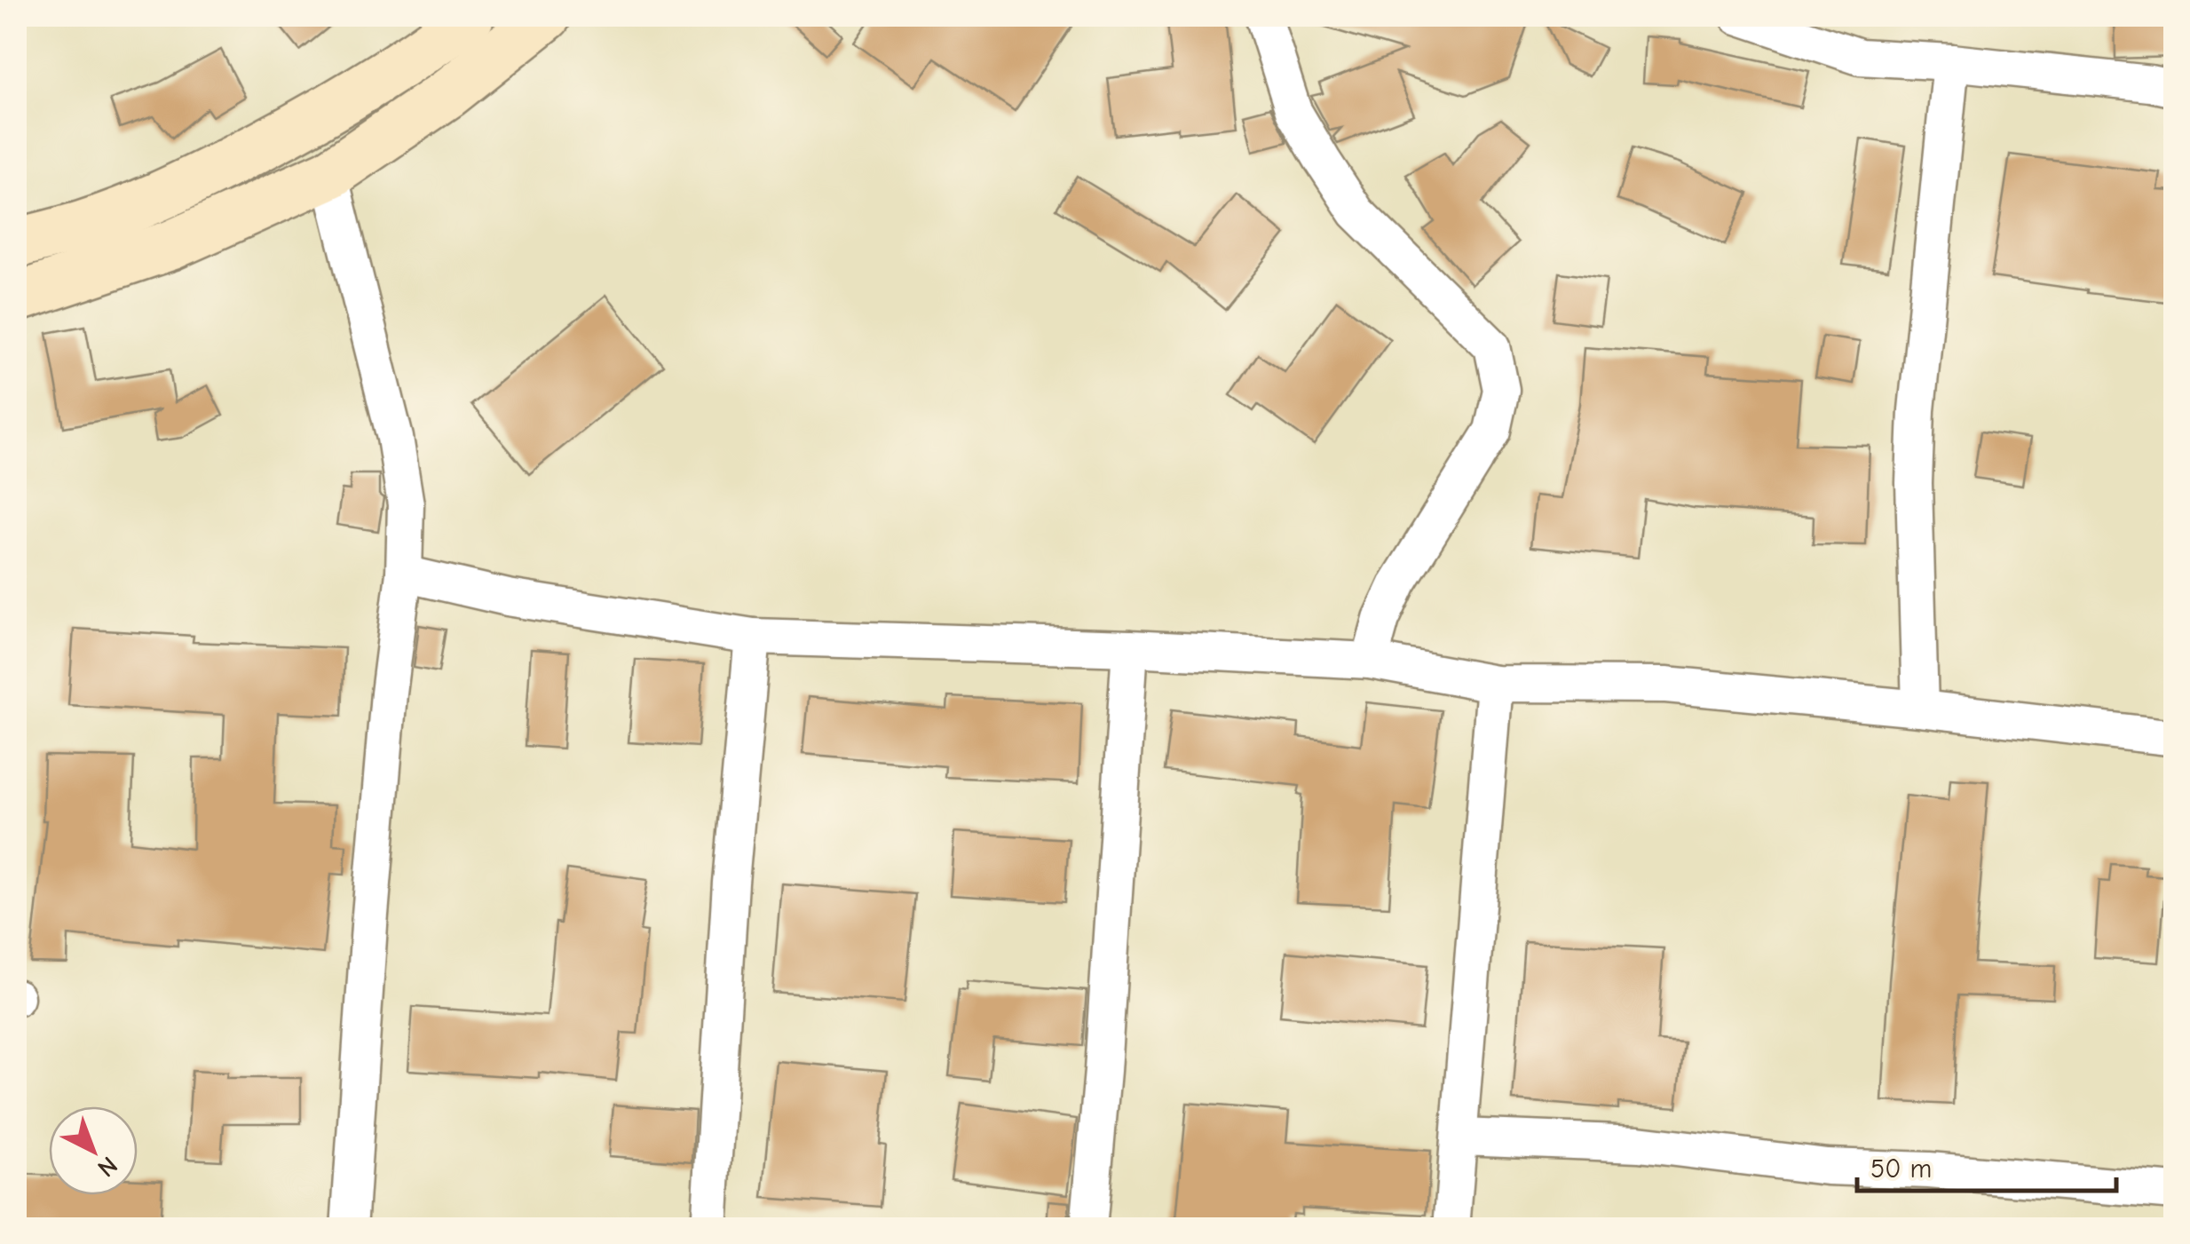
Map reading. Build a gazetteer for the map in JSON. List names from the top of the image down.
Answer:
{
  "scale_bar": "50 m",
  "north": "bottom right"
}
